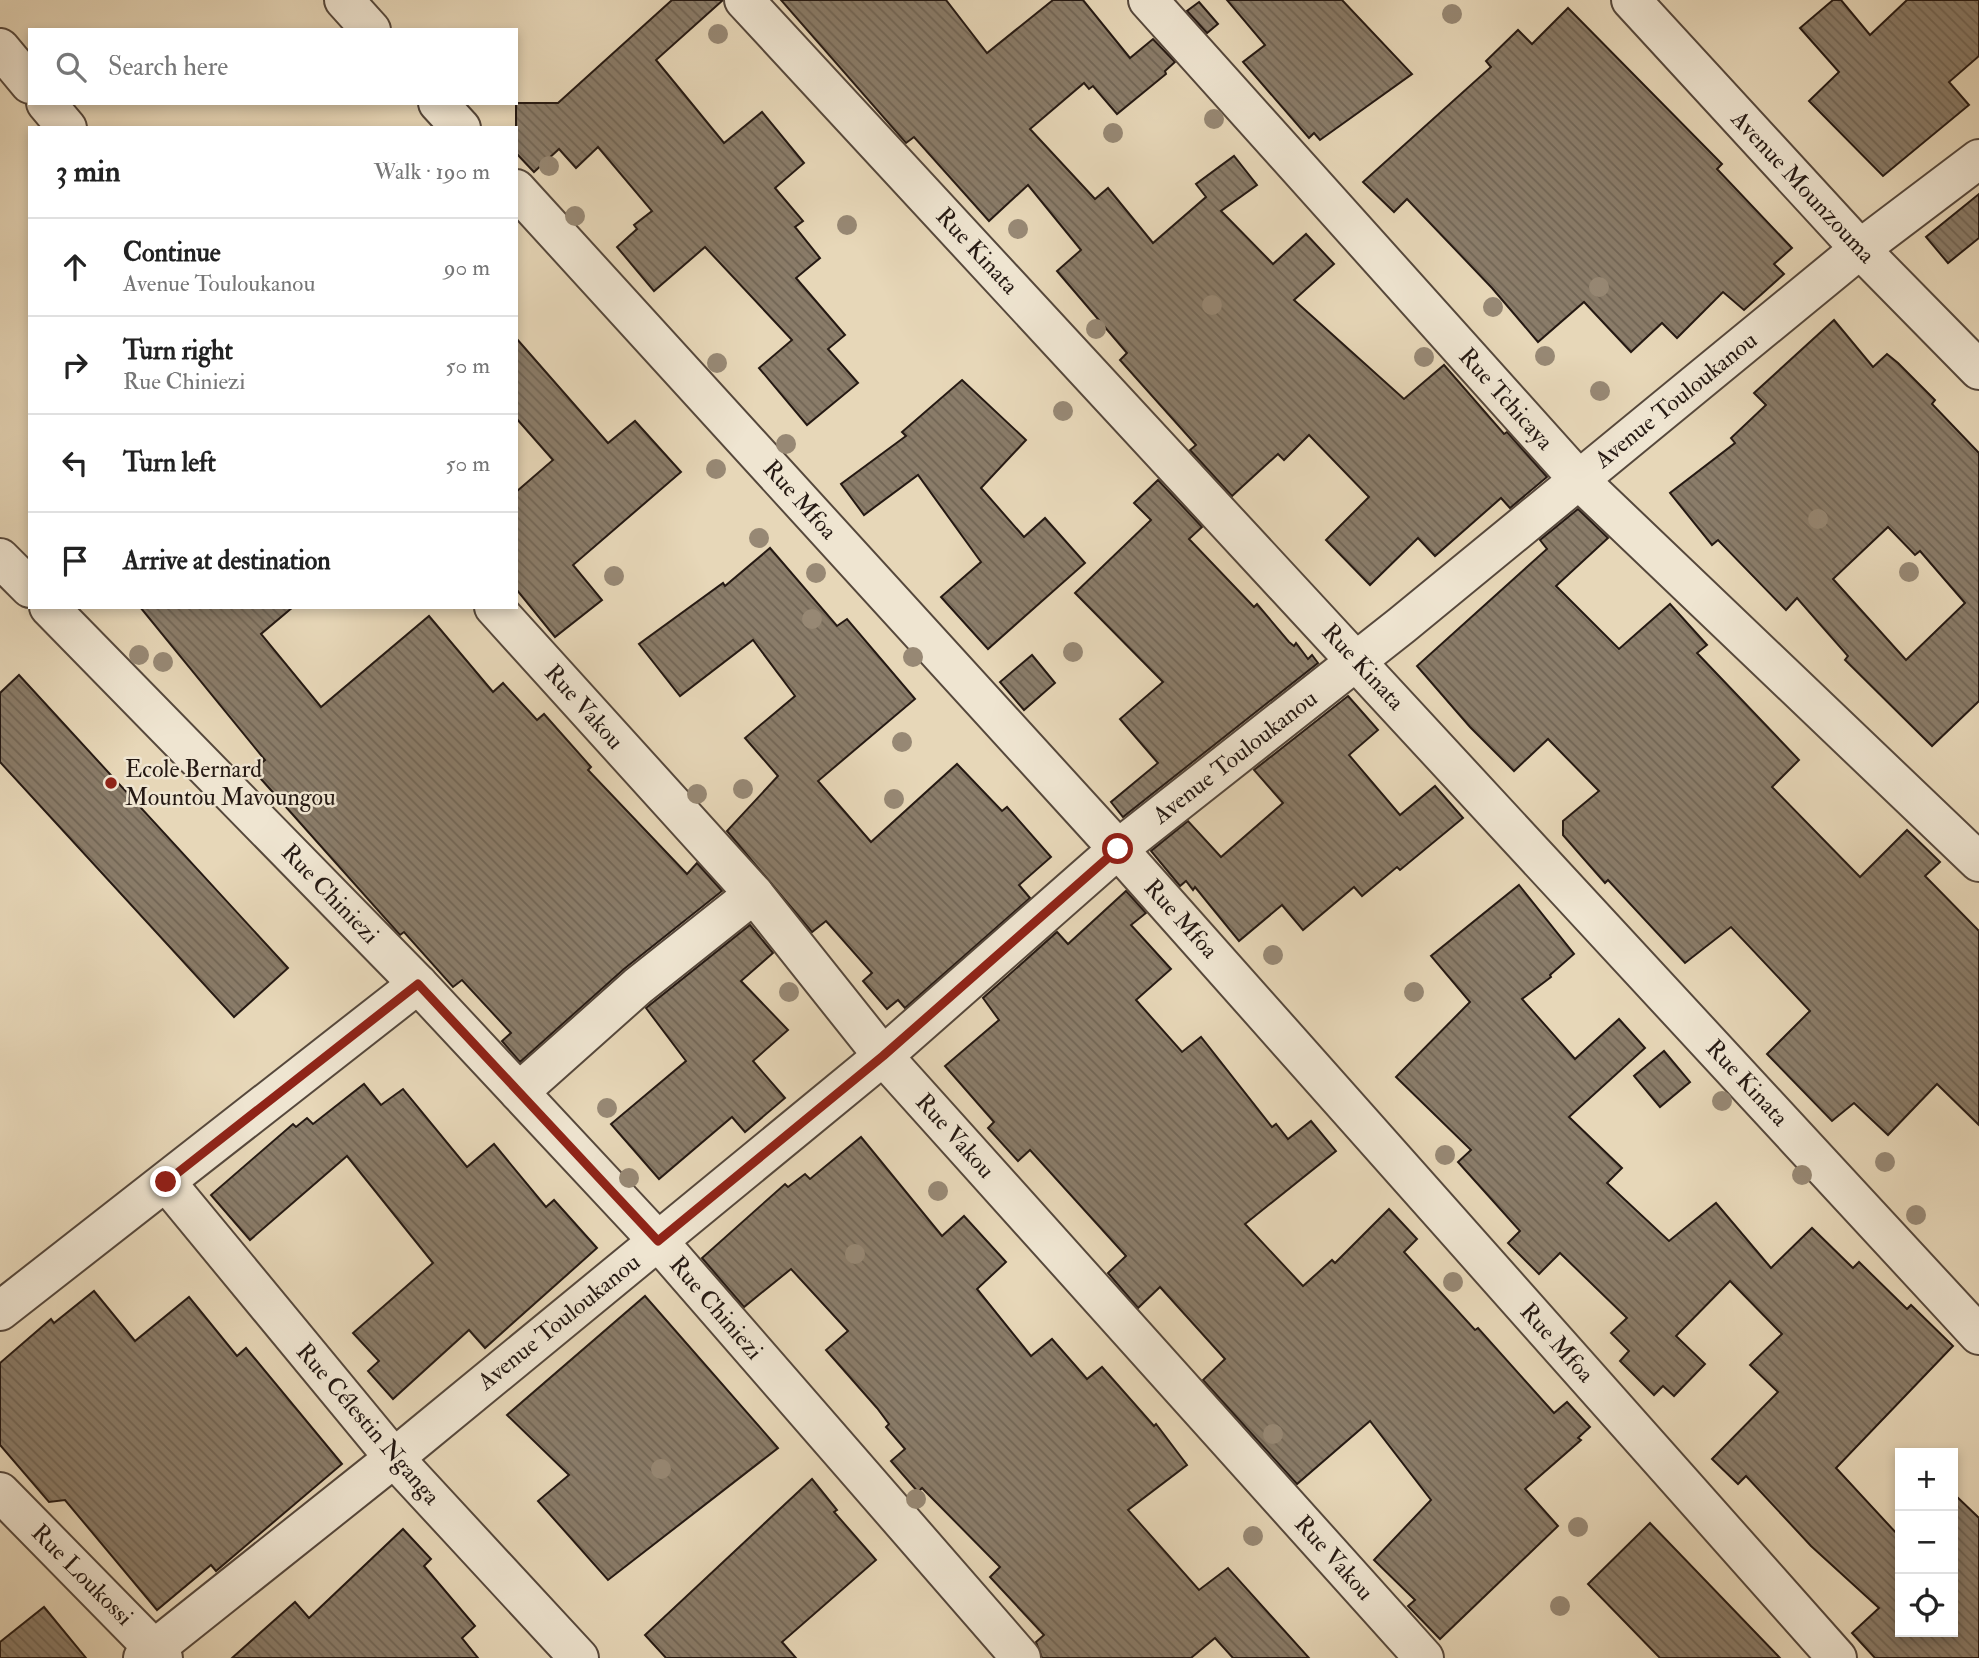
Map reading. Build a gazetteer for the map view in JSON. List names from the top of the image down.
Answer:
{
  "streets": {
    "street": [
      "Avenue Mounzouma",
      "Rue Kinata",
      "Rue Tchicaya",
      "Avenue Touloukanou",
      "Rue Mfoa",
      "Rue Vakou",
      "Rue Chiniezi",
      "Rue Célestin Nganga",
      "Rue Loukossi"
    ]
  },
  "crossings": [
    ["Avenue Mounzouma", "Avenue Touloukanou"],
    ["Rue Kinata", "Avenue Touloukanou"],
    ["Rue Tchicaya", "Avenue Touloukanou"],
    ["Avenue Touloukanou", "Rue Mfoa"],
    ["Avenue Touloukanou", "Rue Vakou"],
    ["Avenue Touloukanou", "Rue Chiniezi"],
    ["Avenue Touloukanou", "Rue Célestin Nganga"],
    ["Avenue Touloukanou", "Rue Loukossi"]
  ],
  "places": ["Ecole Bernard Mountou Mavoungou"],
  "page": {
    "search": "Search here",
    "heading": ["3 min", "Walk · 190 m"],
    "list": [
      ["Continue", "Avenue Touloukanou", "90 m"],
      ["Turn right", "Rue Chiniezi", "50 m"],
      ["Turn left", "50 m"],
      "Arrive at destination"
    ],
    "map_buttons": ["+", "−"]
  }
}
